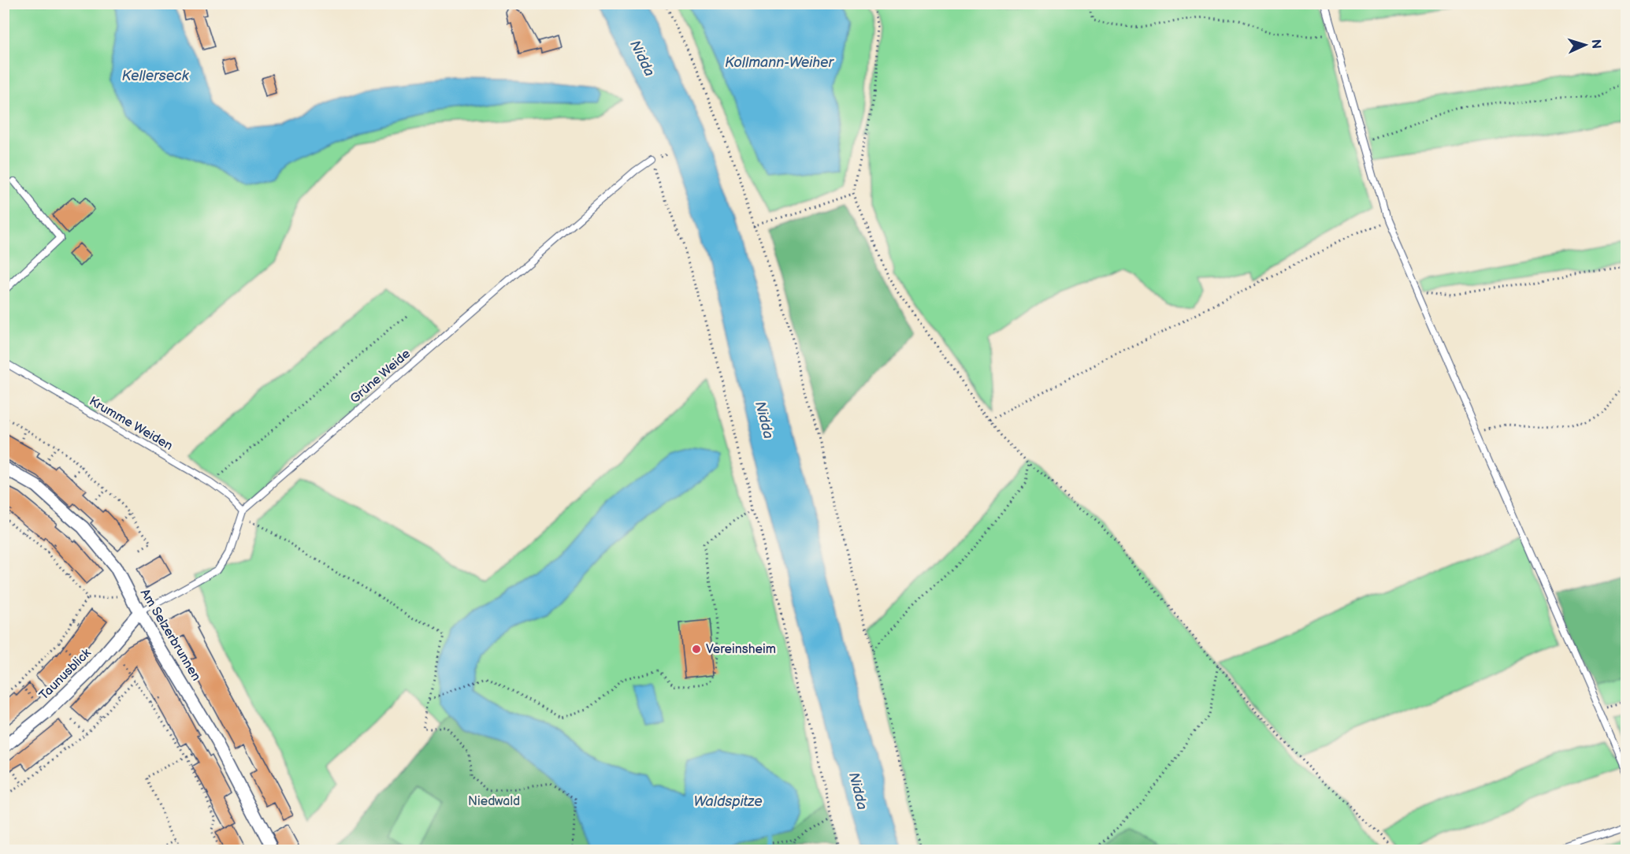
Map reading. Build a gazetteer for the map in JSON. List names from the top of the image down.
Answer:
{
  "streets": {
    "street": ["Am Selzerbrunnen", "Taunusblick"],
    "lane": ["Grüne Weide", "Krumme Weiden"]
  },
  "crossings": [
    ["Grüne Weide", "Krumme Weiden"],
    ["Am Selzerbrunnen", "Taunusblick"]
  ],
  "water": [
    "Nidda",
    "Kollmann-Weiher",
    "Kellerseck",
    "Waldspitze"
  ],
  "parks": ["Niedwald"],
  "places": ["Vereinsheim"],
  "north": "right"
}
